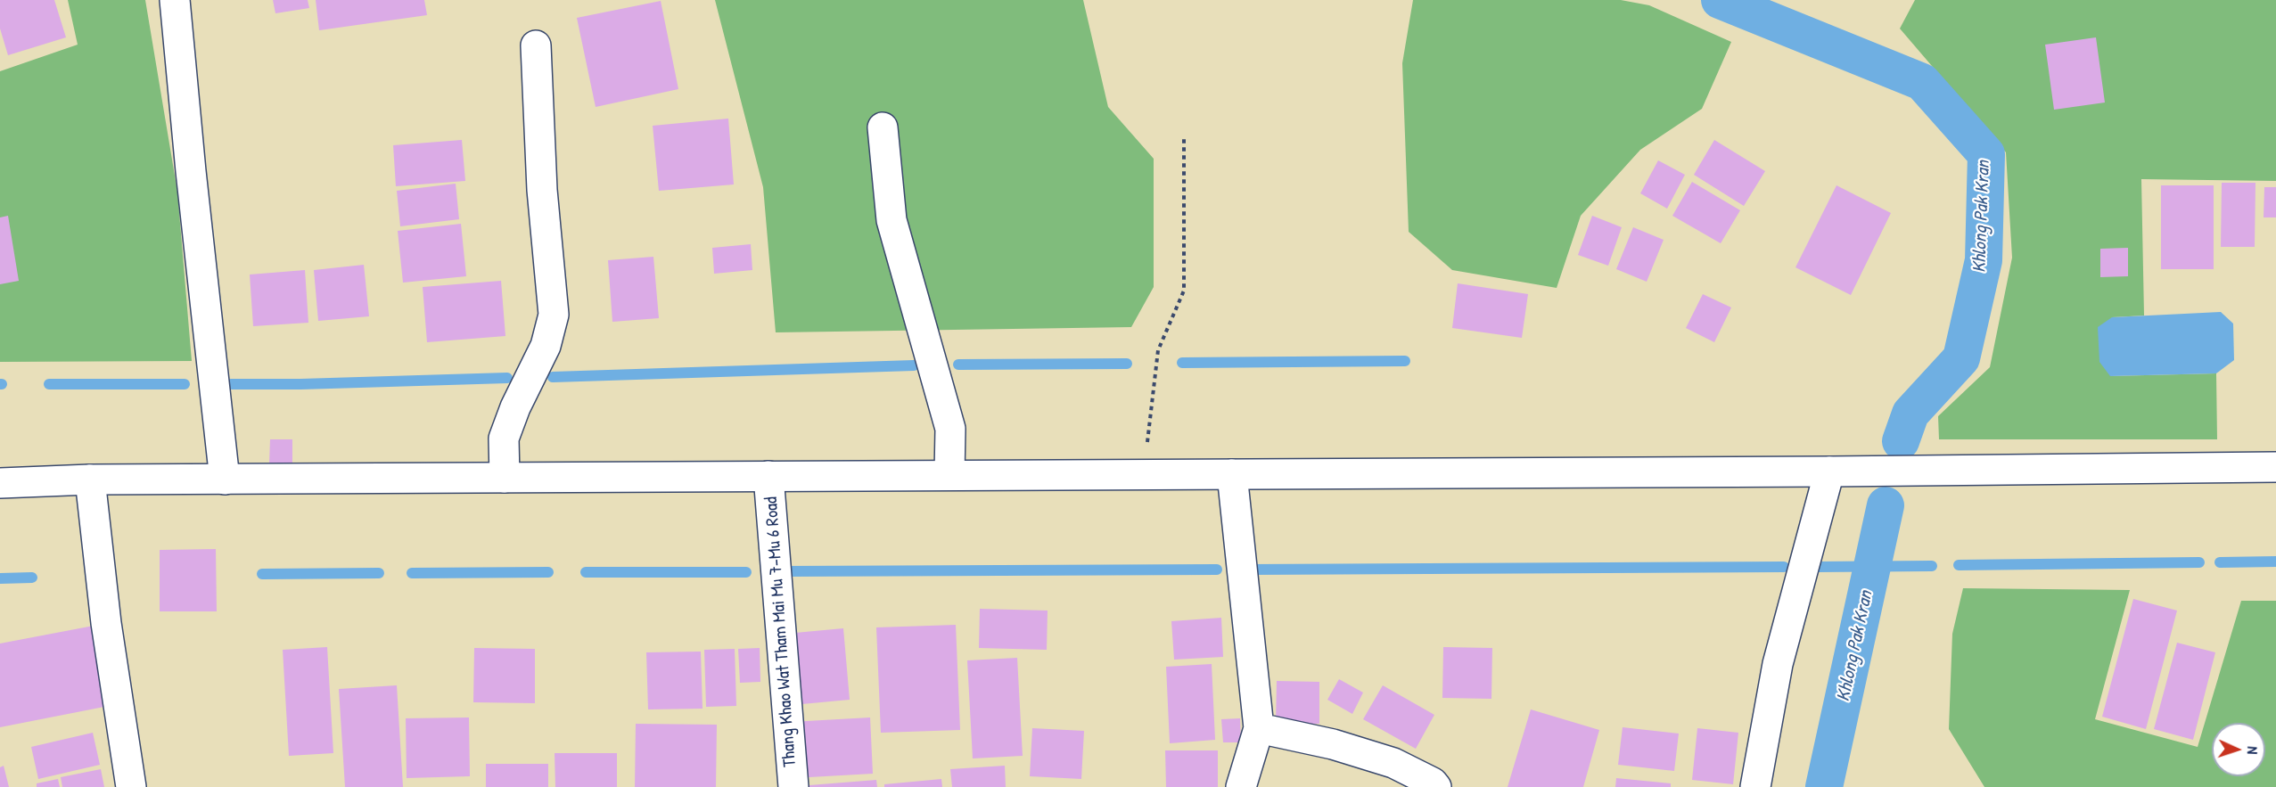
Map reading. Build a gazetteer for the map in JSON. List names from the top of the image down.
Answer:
{
  "streets": {
    "street": ["Thang Khao Wat Tham Mai Mu 7-Mu 6 Road"]
  },
  "water": ["Khlong Pak Kran"],
  "north": "right"
}
